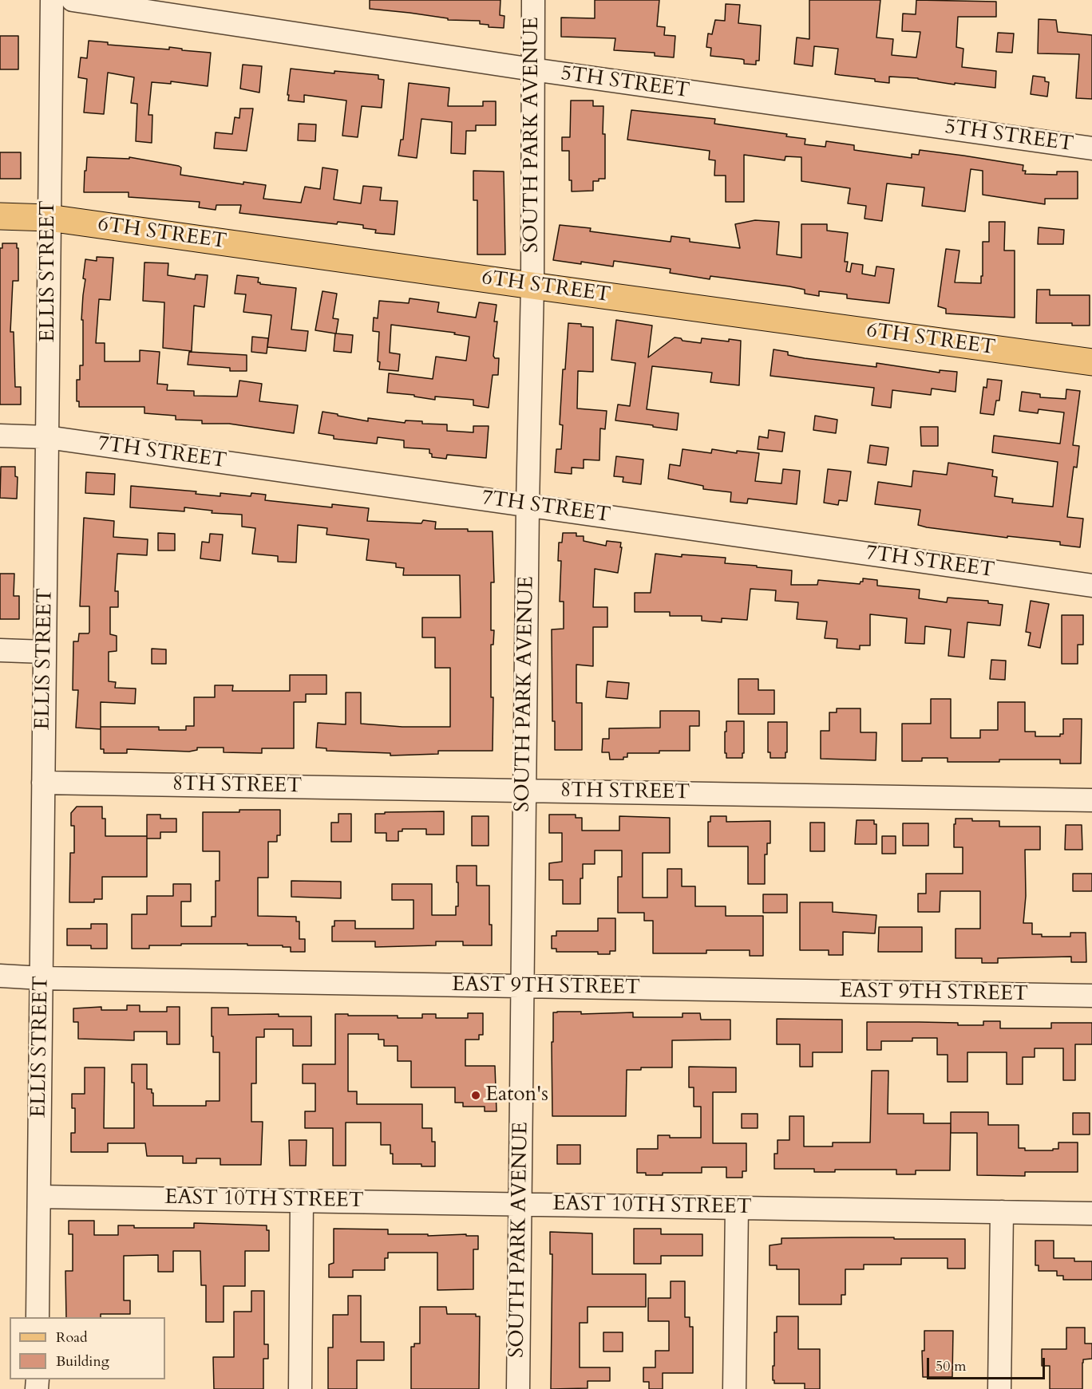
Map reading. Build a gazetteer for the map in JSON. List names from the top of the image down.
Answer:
{
  "streets": {
    "main road": ["6TH STREET"],
    "street": [
      "5TH STREET",
      "SOUTH PARK AVENUE",
      "ELLIS STREET",
      "7TH STREET",
      "8TH STREET",
      "EAST 9TH STREET",
      "EAST 10TH STREET"
    ]
  },
  "crossings": [
    ["5TH STREET", "SOUTH PARK AVENUE"],
    ["SOUTH PARK AVENUE", "6TH STREET"],
    ["SOUTH PARK AVENUE", "7TH STREET"],
    ["SOUTH PARK AVENUE", "8TH STREET"],
    ["SOUTH PARK AVENUE", "EAST 9TH STREET"],
    ["SOUTH PARK AVENUE", "EAST 10TH STREET"],
    ["6TH STREET", "ELLIS STREET"],
    ["ELLIS STREET", "7TH STREET"],
    ["ELLIS STREET", "8TH STREET"],
    ["ELLIS STREET", "EAST 9TH STREET"],
    ["ELLIS STREET", "EAST 10TH STREET"]
  ],
  "places": ["Eaton's"],
  "legend": ["Road", "Building"],
  "scale_bar": "50 m"
}
